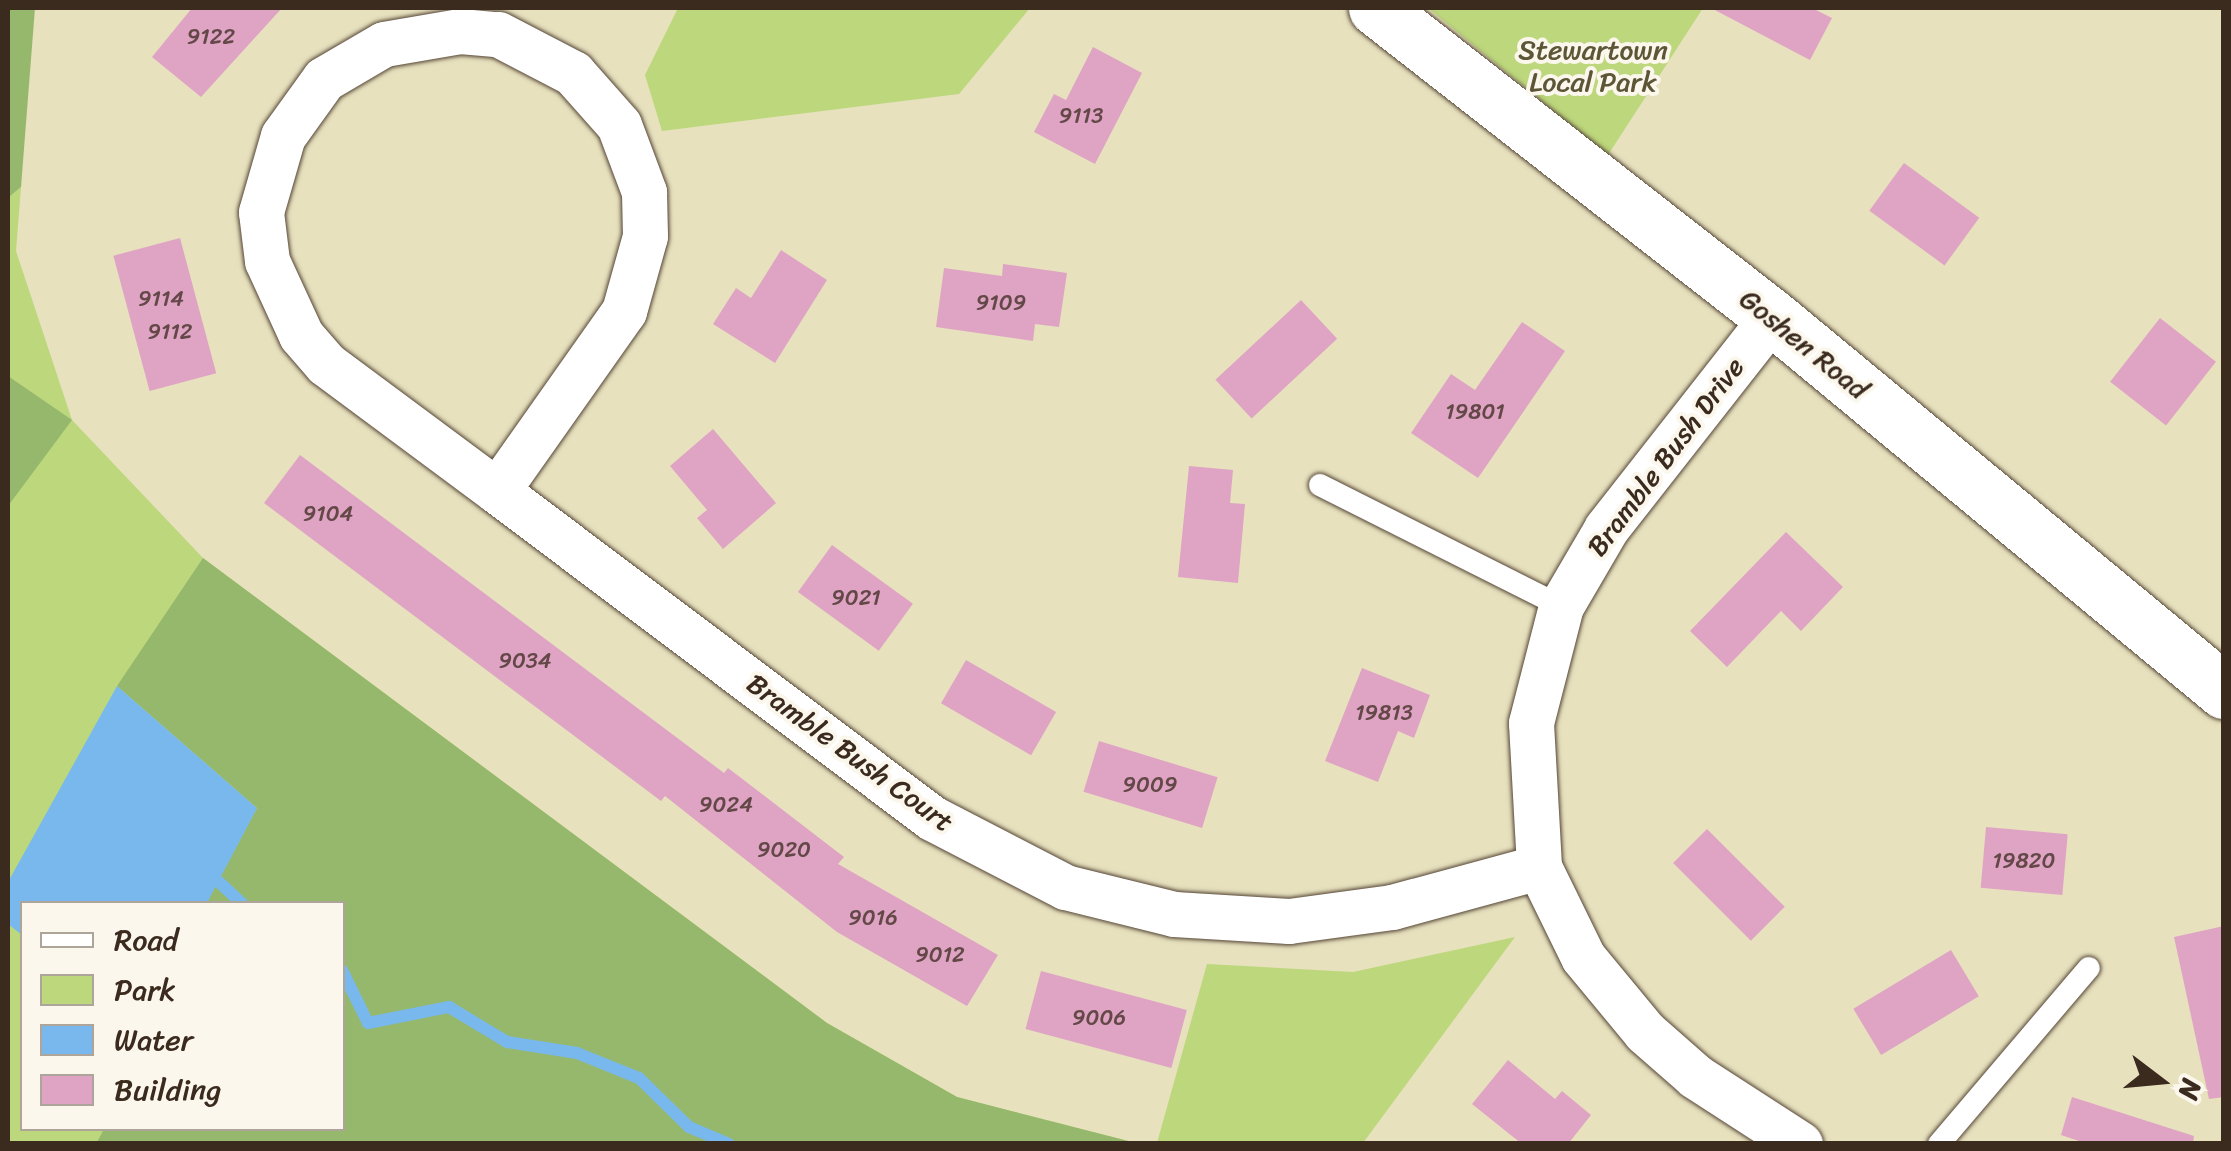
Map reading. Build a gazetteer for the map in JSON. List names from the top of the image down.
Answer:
{
  "streets": {
    "street": ["Goshen Road", "Bramble Bush Drive", "Bramble Bush Court"]
  },
  "crossings": [
    ["Goshen Road", "Bramble Bush Drive"],
    ["Bramble Bush Drive", "Bramble Bush Court"]
  ],
  "parks": ["Stewartown Local Park"],
  "house_numbers": [
    "9122",
    "9113",
    "9114",
    "9109",
    "9112",
    "19801",
    "9104",
    "9021",
    "9034",
    "19813",
    "9009",
    "9024",
    "9020",
    "19820",
    "9016",
    "9012",
    "9006"
  ],
  "legend": [
    "Road",
    "Park",
    "Water",
    "Building"
  ],
  "north": "right"
}
